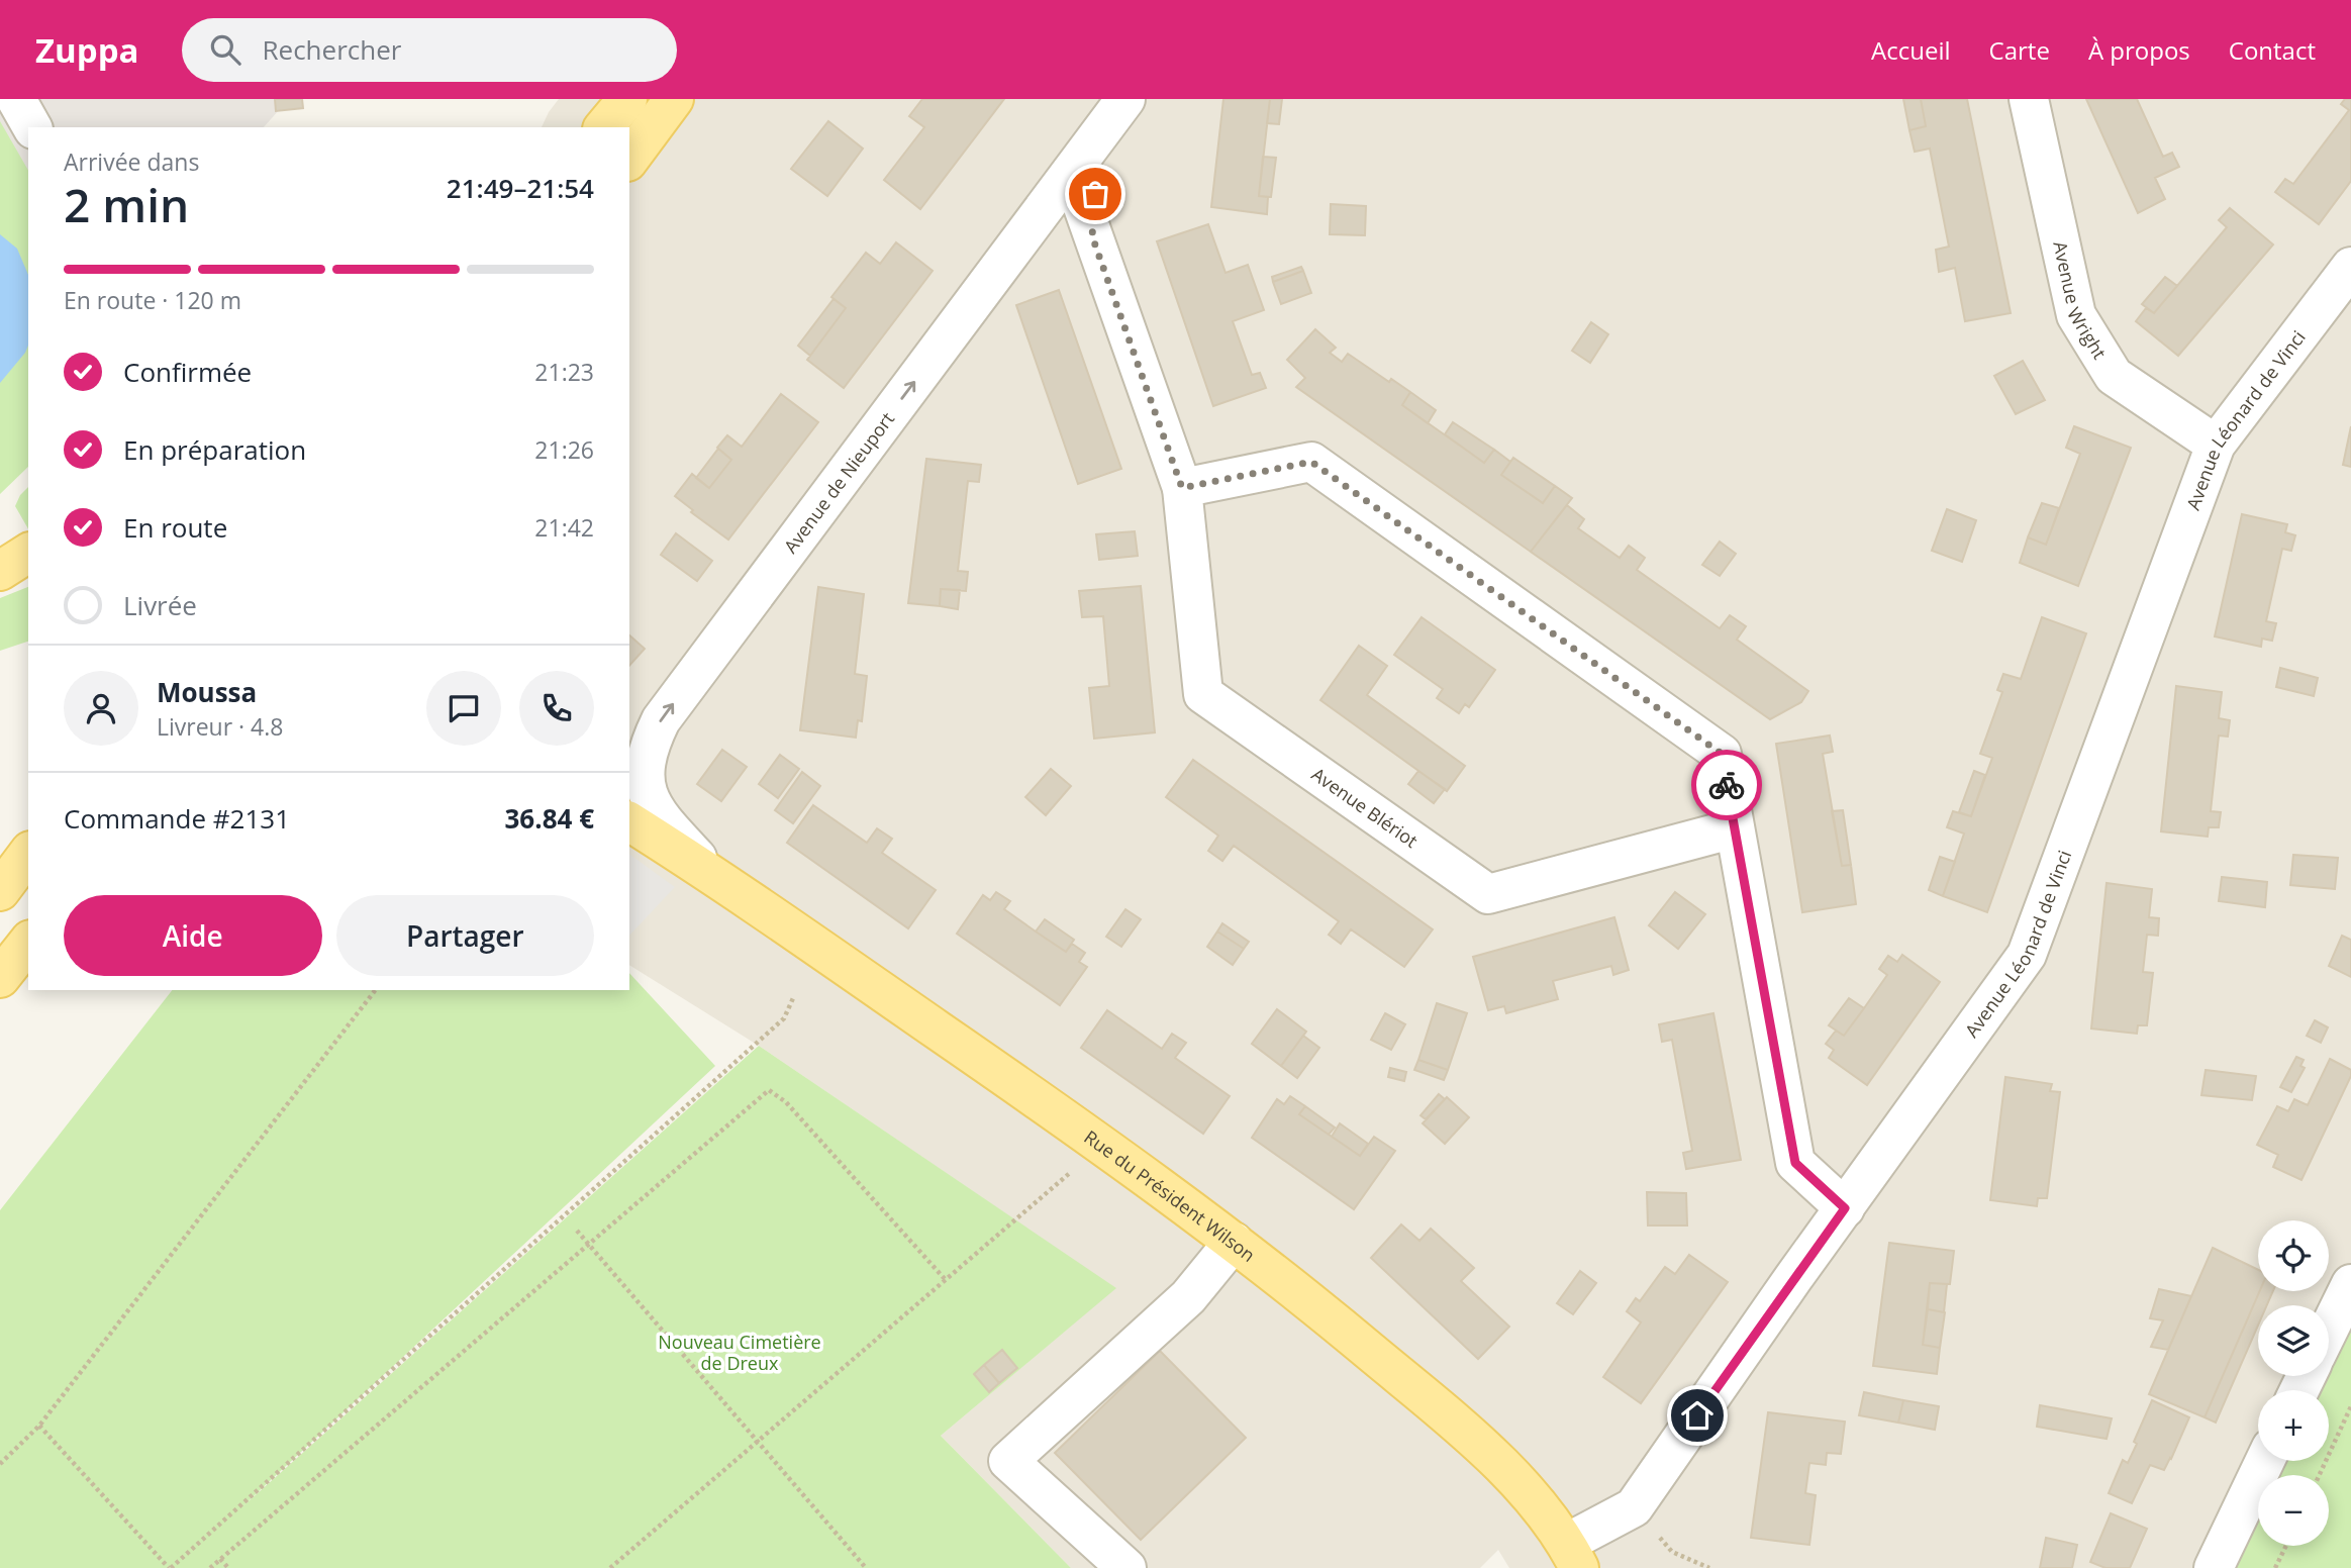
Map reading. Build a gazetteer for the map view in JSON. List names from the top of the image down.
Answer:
{
  "streets": {
    "main road": ["Rue du Président Wilson"],
    "street": [
      "Avenue Wright",
      "Avenue Léonard de Vinci",
      "Avenue de Nieuport",
      "Avenue Blériot"
    ]
  },
  "crossings": [
    ["Avenue Wright", "Avenue Léonard de Vinci"],
    ["Avenue Léonard de Vinci", "Rue du Président Wilson"],
    ["Avenue de Nieuport", "Avenue Blériot"],
    ["Avenue de Nieuport", "Rue du Président Wilson"]
  ],
  "one_way": ["Avenue de Nieuport"],
  "parks": ["Nouveau Cimetière de Dreux"],
  "page": {
    "header": "Zuppa",
    "search": "Rechercher",
    "nav": [
      "Accueil",
      "Carte",
      "À propos",
      "Contact"
    ],
    "heading": ["2 min", "Arrivée dans", "21:49–21:54"],
    "panel": [
      "Moussa",
      "Livreur · 4.8",
      "Commande #2131",
      "36.84 €"
    ],
    "bar": "En route · 120 m",
    "list": [
      ["Confirmée", "21:23"],
      ["En préparation", "21:26"],
      ["En route", "21:42"],
      "Livrée"
    ],
    "buttons": ["Aide", "Partager"],
    "map_buttons": ["+", "−"]
  }
}
